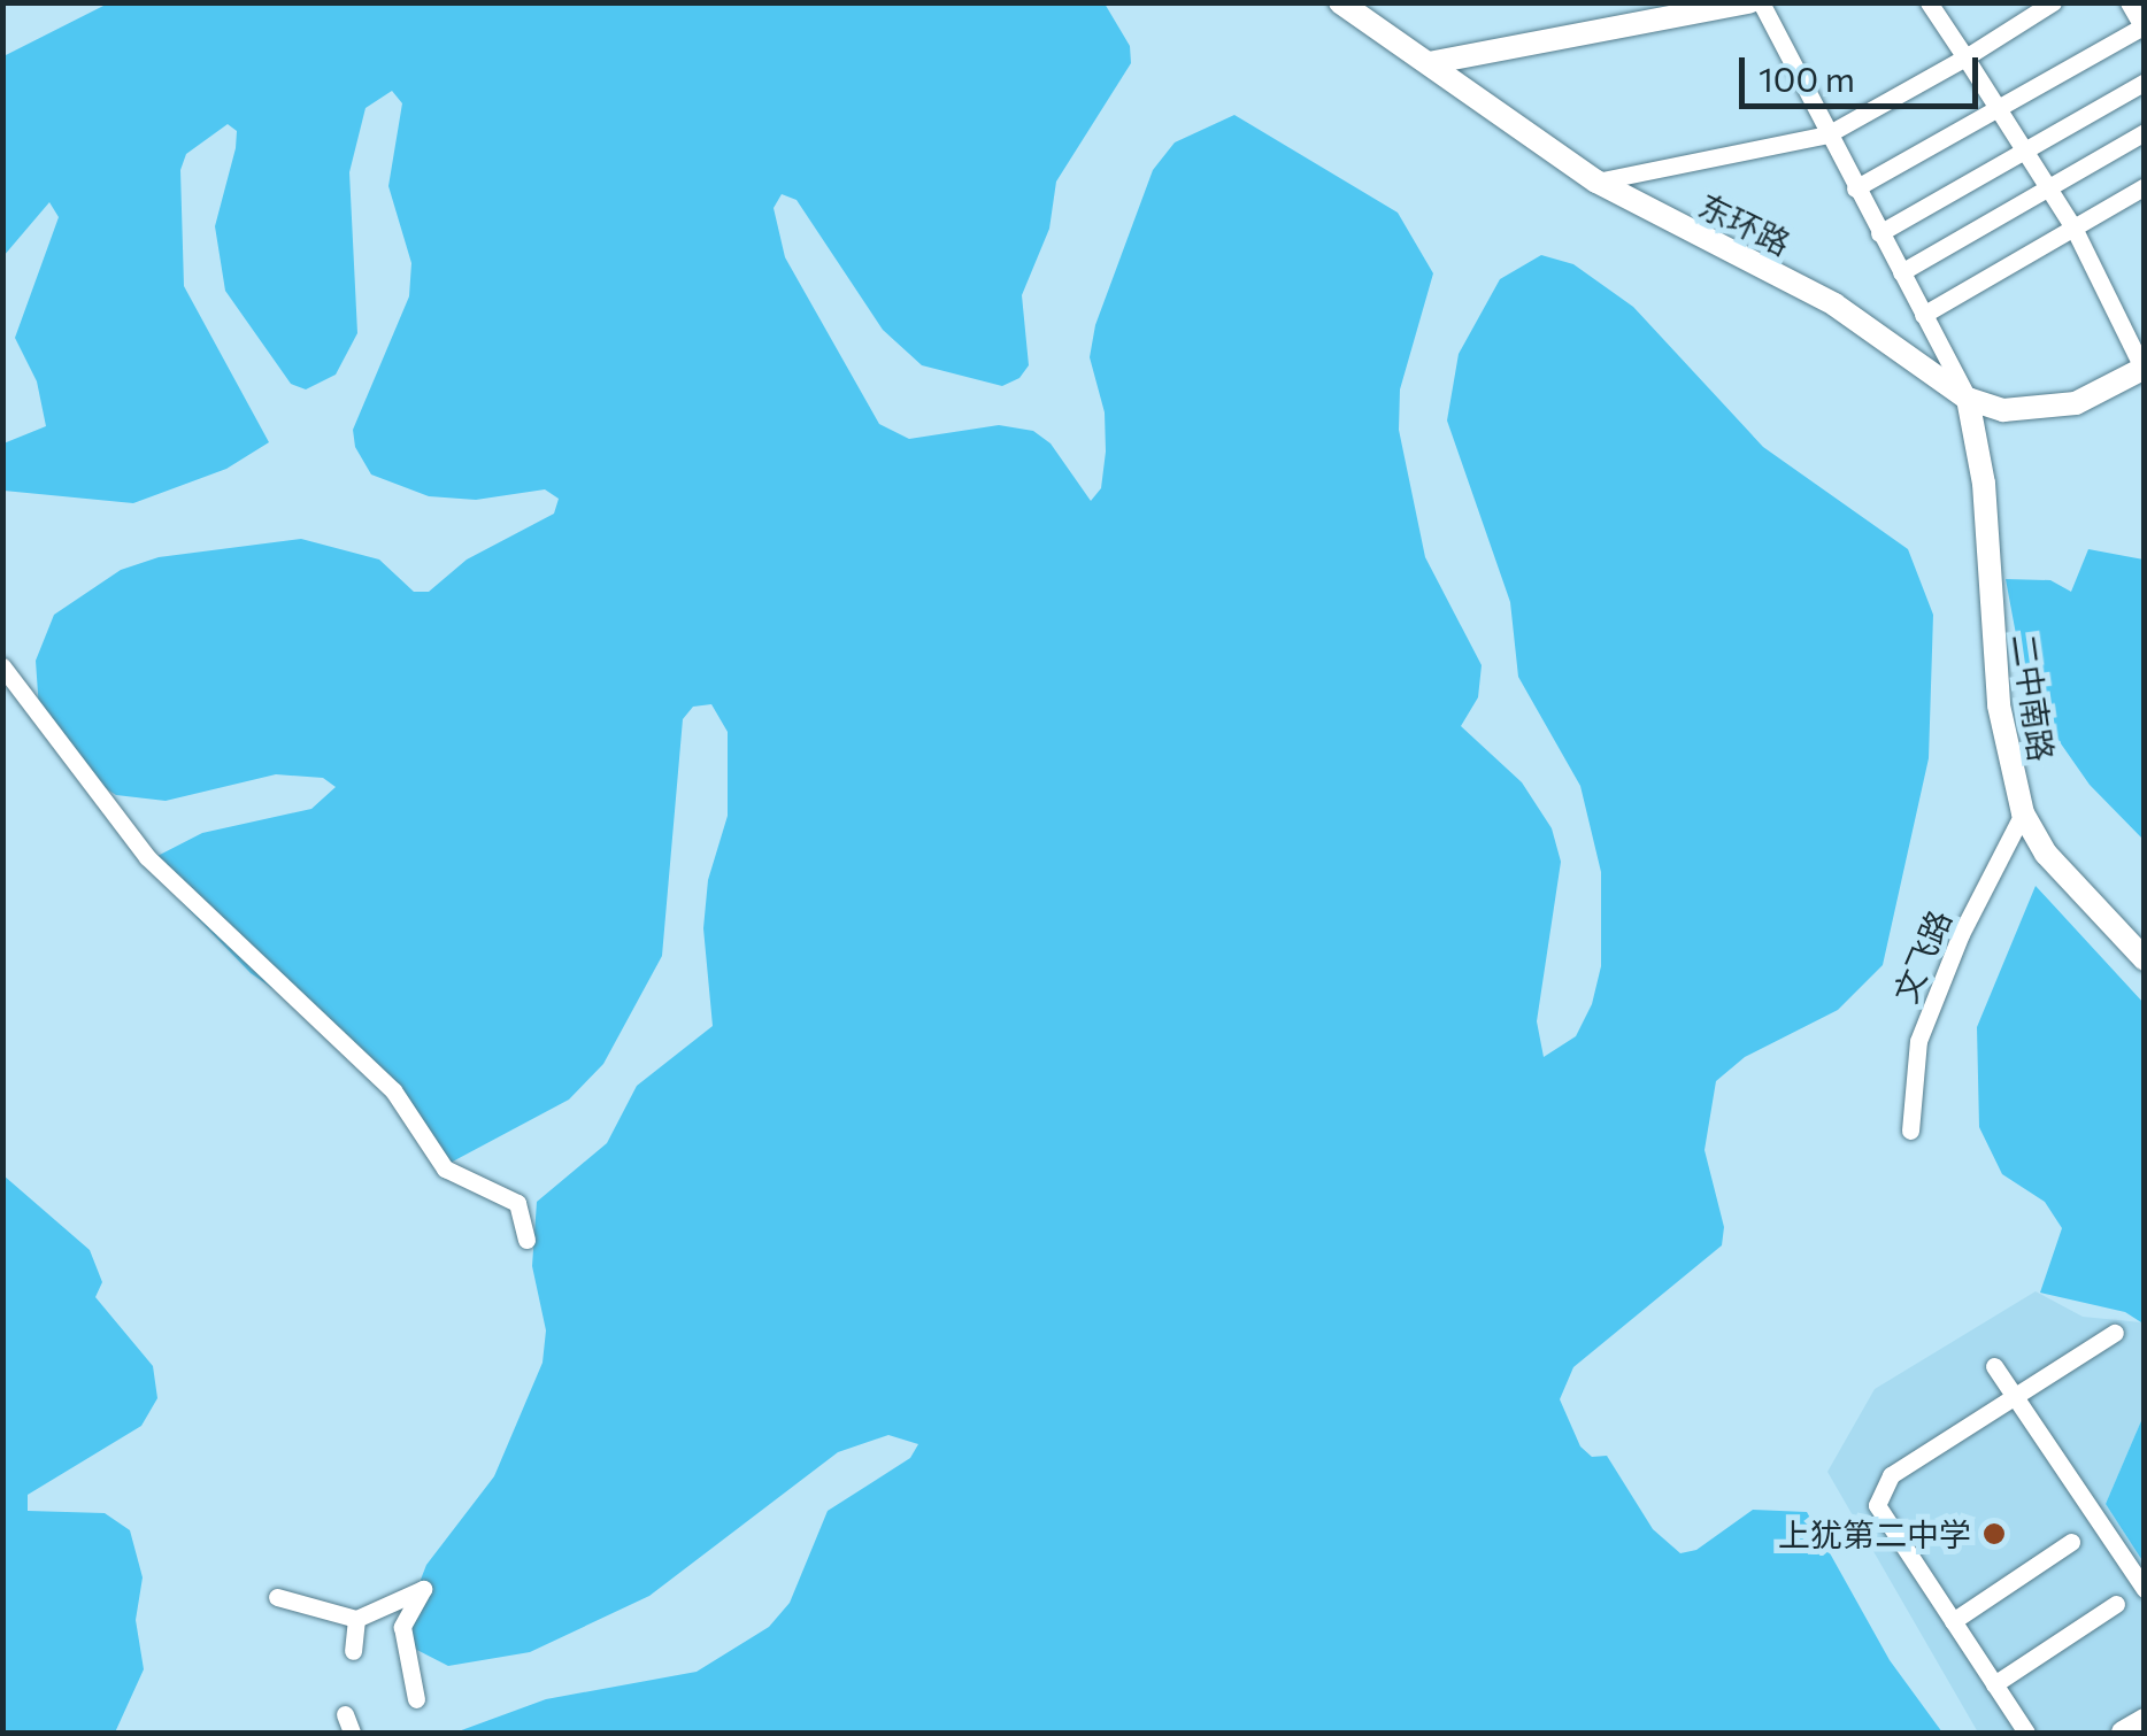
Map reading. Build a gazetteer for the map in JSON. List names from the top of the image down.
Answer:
{
  "streets": {
    "street": ["东环路", "二中南路", "文飞路"]
  },
  "crossings": [
    ["东环路", "二中南路"],
    ["二中南路", "文飞路"]
  ],
  "places": ["上犹第二中学"],
  "scale_bar": "100 m"
}
